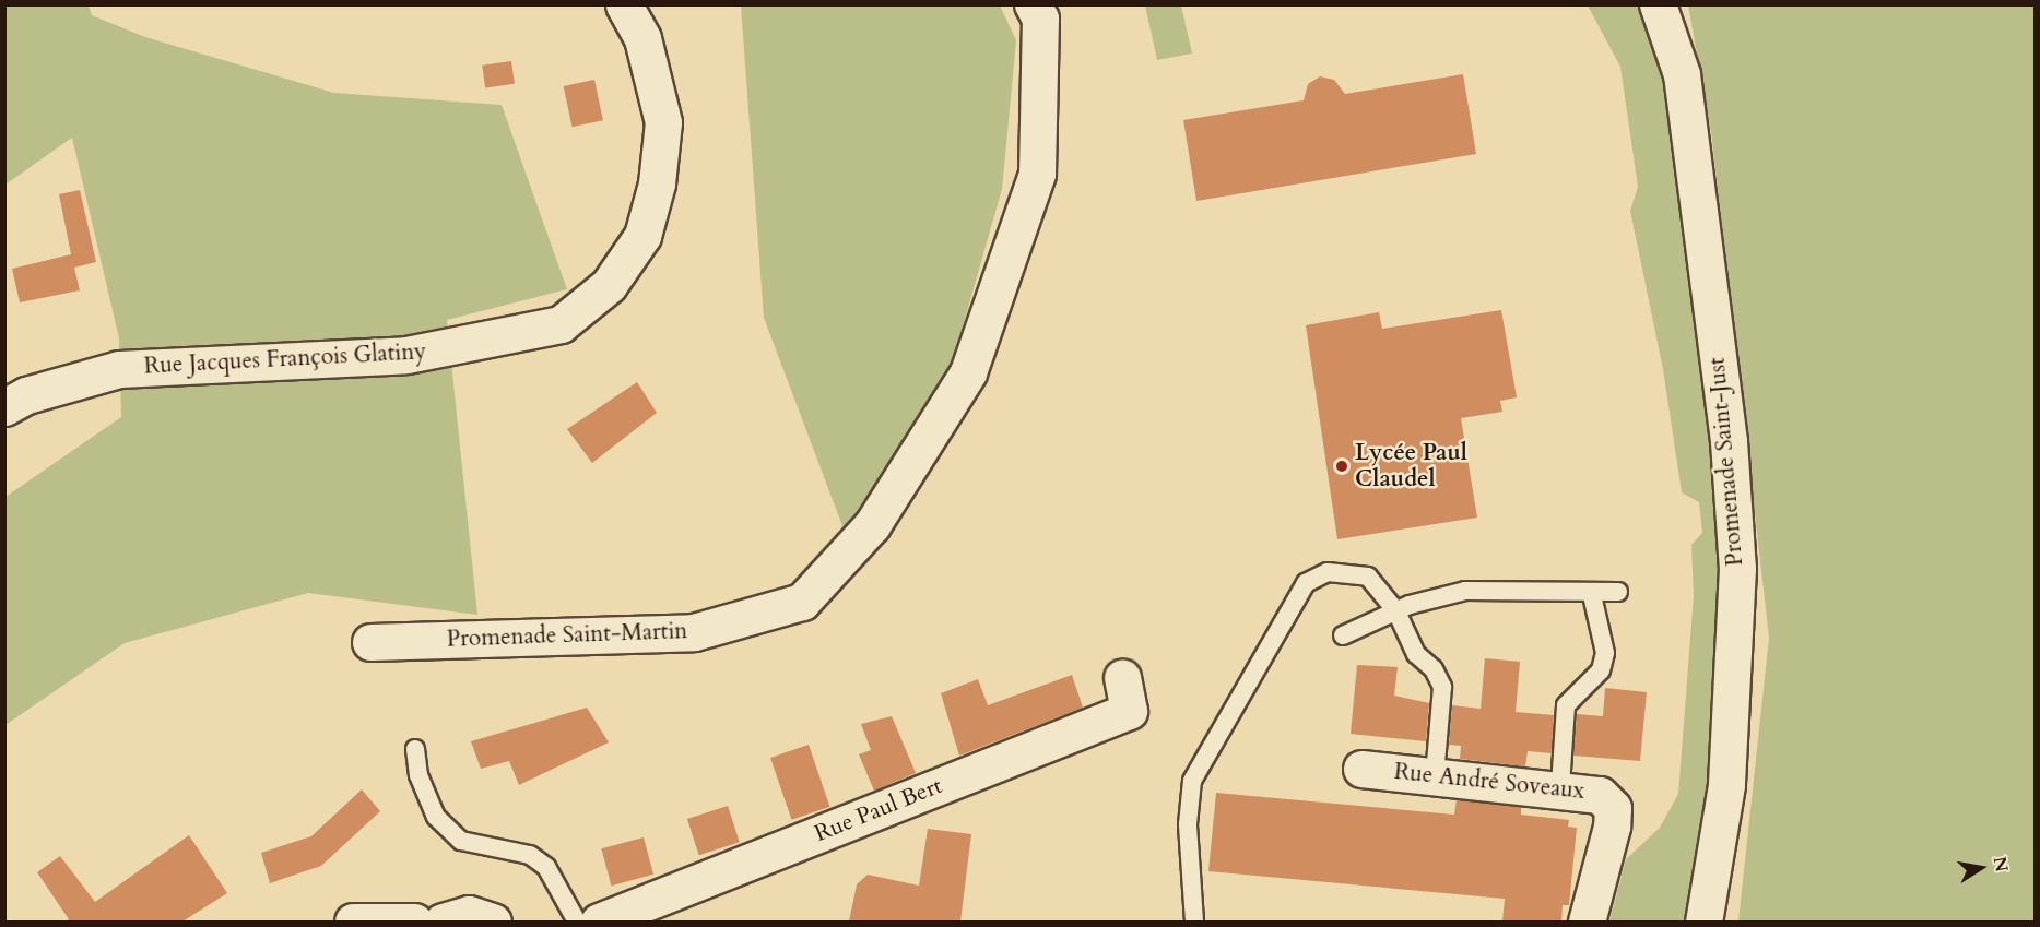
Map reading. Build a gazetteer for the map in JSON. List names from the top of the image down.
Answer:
{
  "streets": {
    "street": [
      "Rue Jacques François Glatiny",
      "Promenade Saint-Just",
      "Promenade Saint-Martin",
      "Rue André Soveaux",
      "Rue Paul Bert"
    ]
  },
  "places": ["Lycée Paul Claudel"],
  "north": "right"
}
